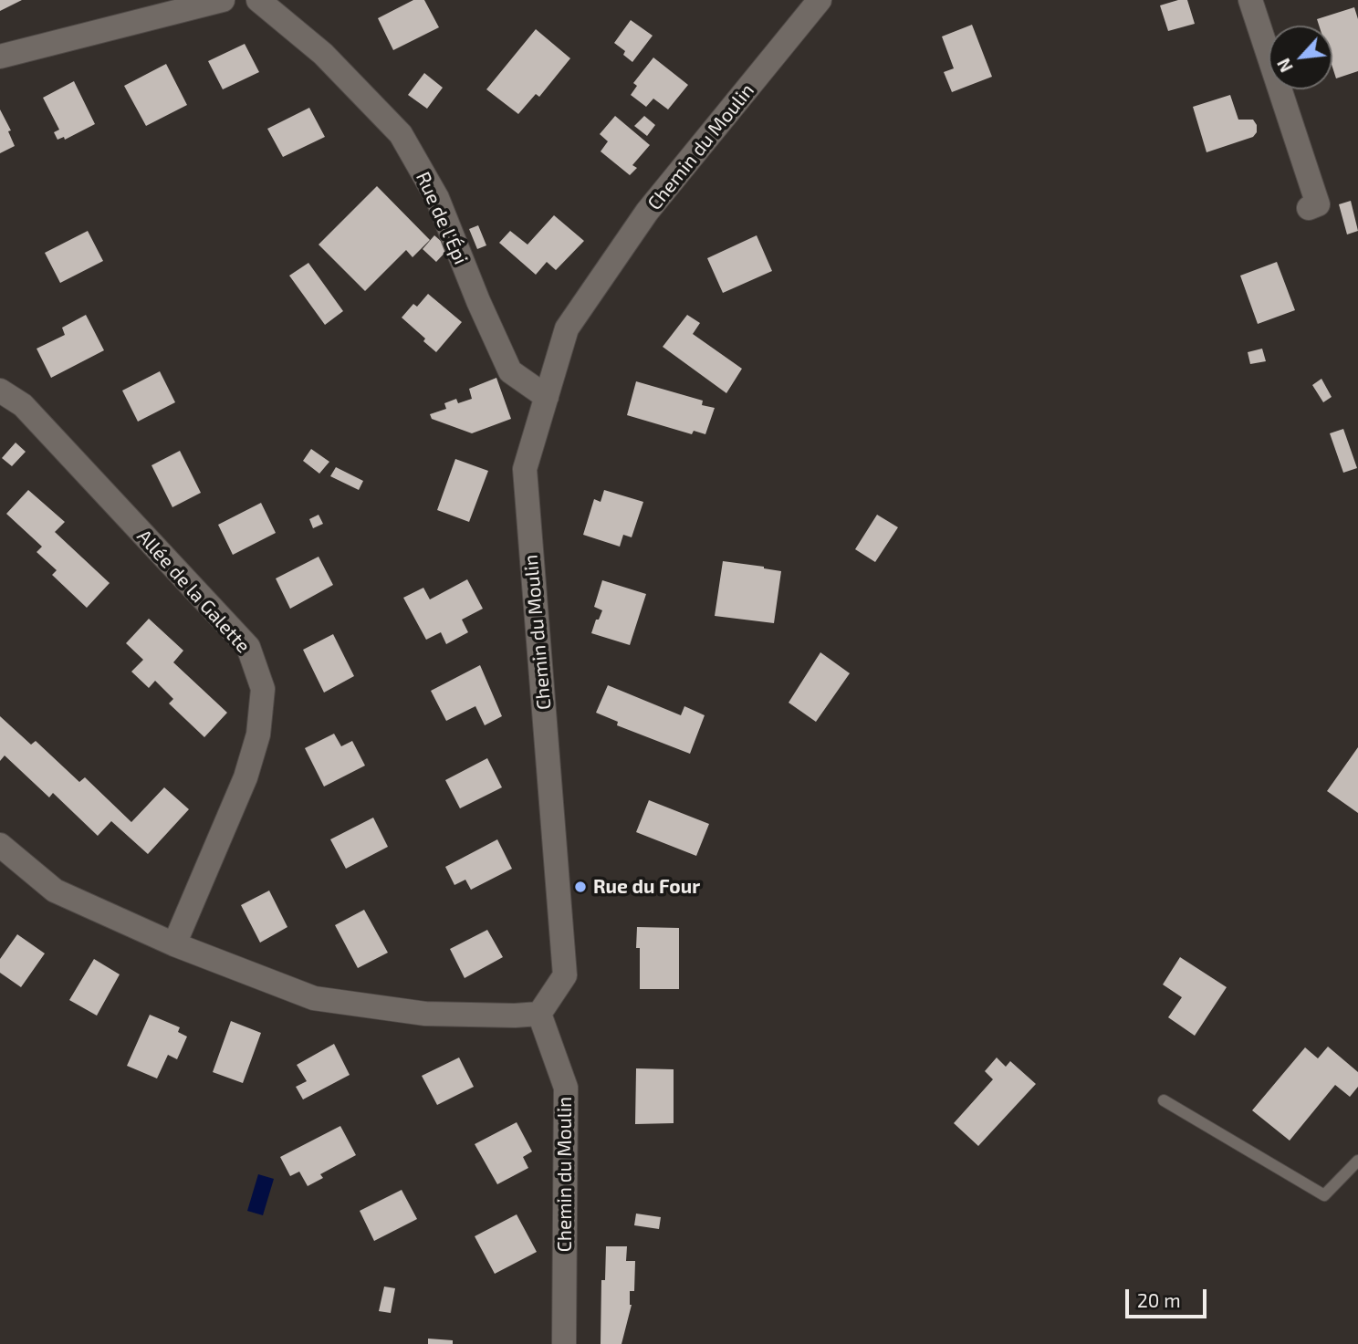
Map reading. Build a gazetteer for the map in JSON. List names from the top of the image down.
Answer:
{
  "streets": {
    "street": ["Chemin du Moulin", "Rue de l'Épi", "Allée de la Galette"]
  },
  "crossings": [
    ["Chemin du Moulin", "Rue de l'Épi"]
  ],
  "places": ["Rue du Four"],
  "scale_bar": "20 m",
  "north": "bottom left"
}
